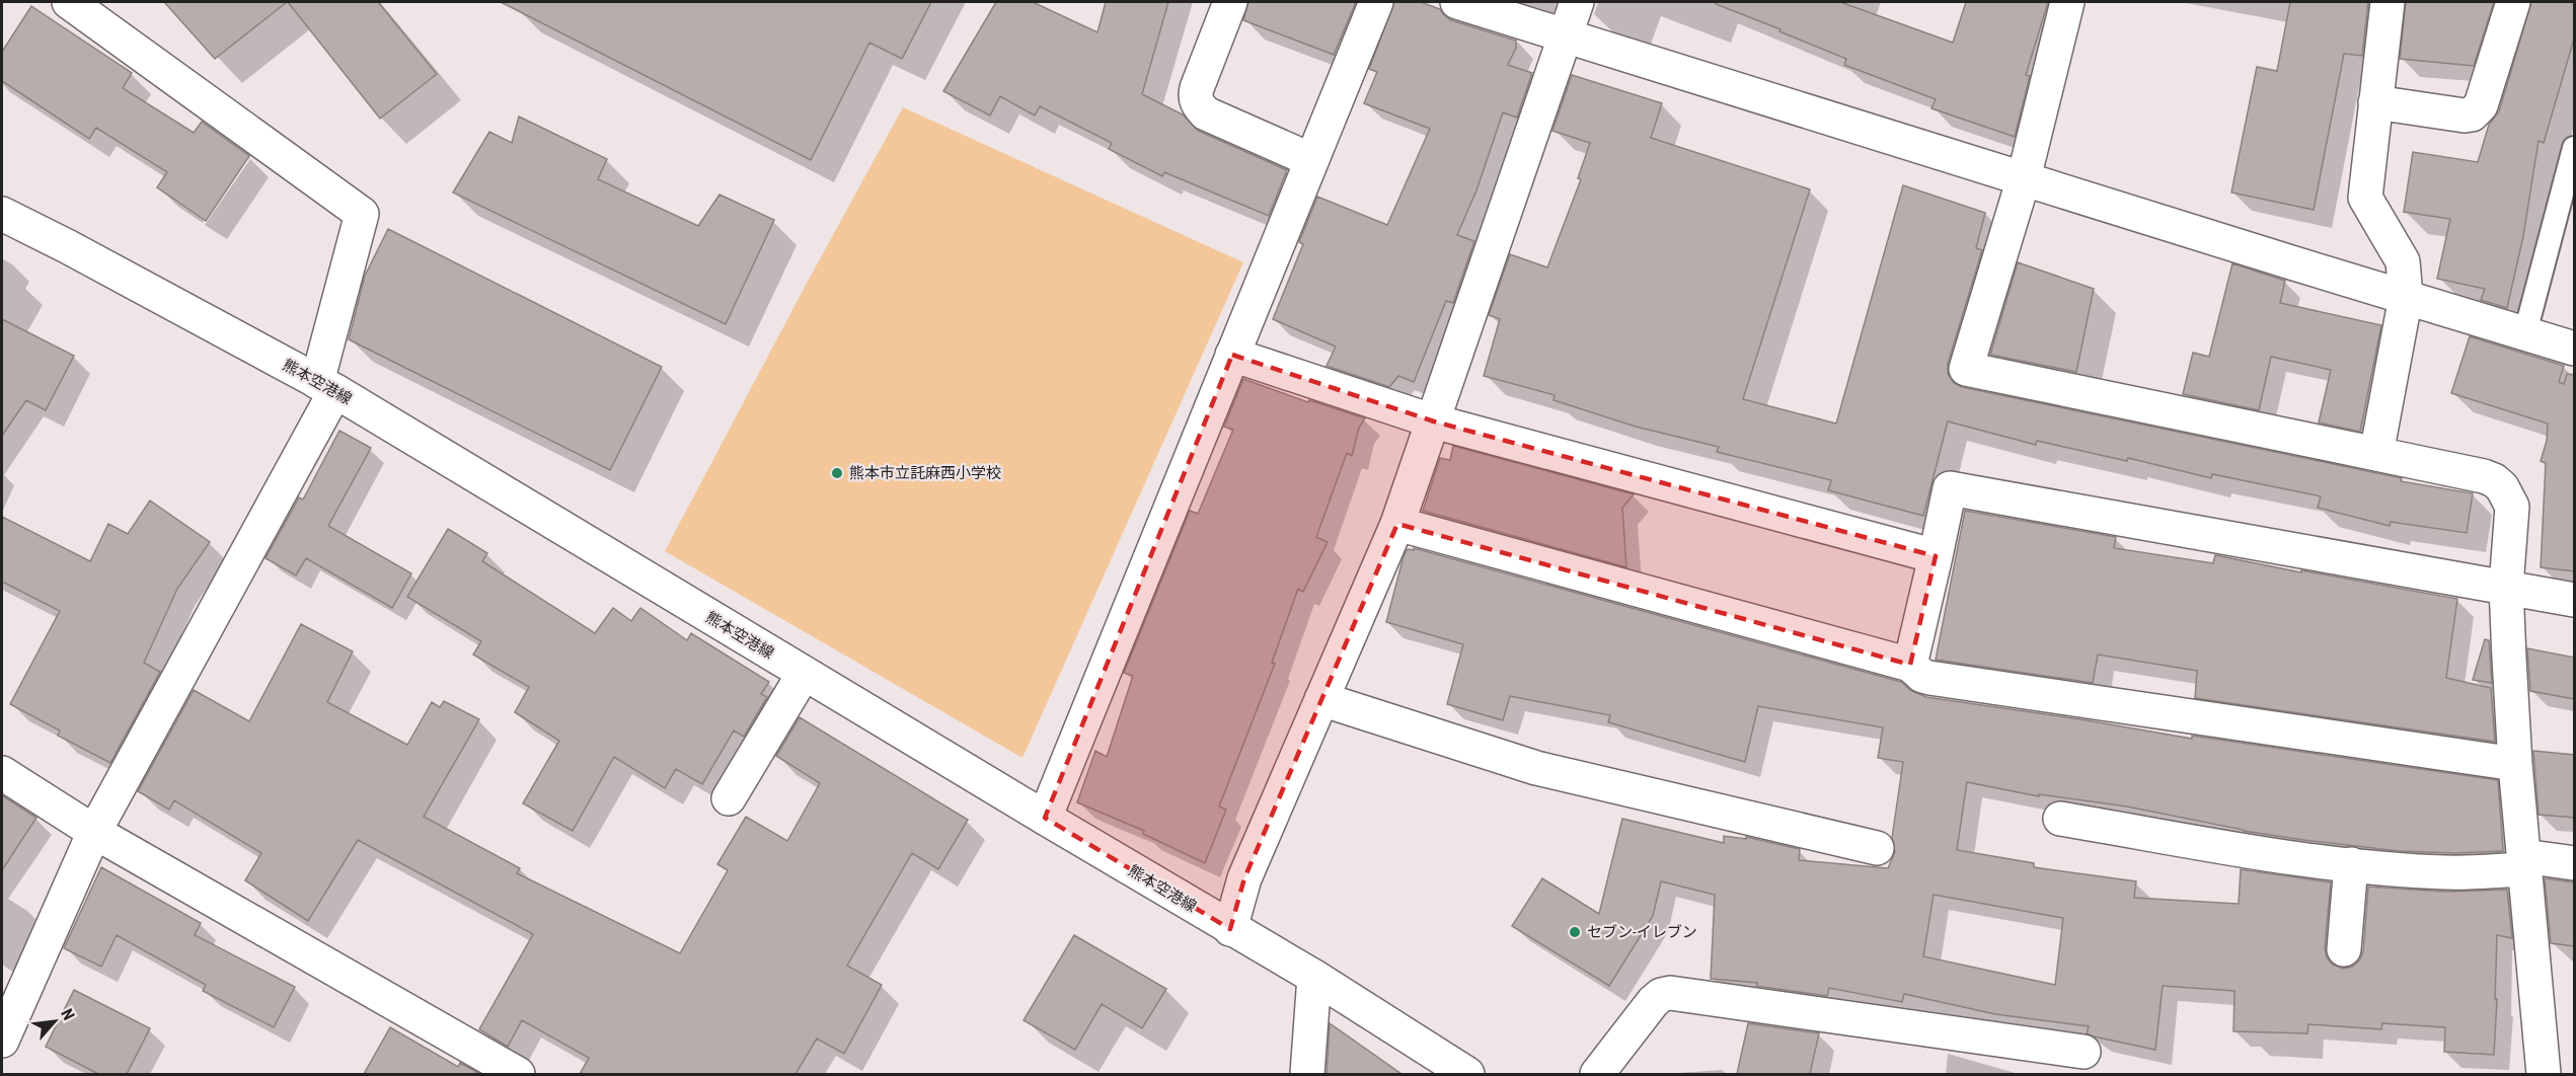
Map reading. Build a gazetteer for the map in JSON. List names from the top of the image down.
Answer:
{
  "streets": {
    "street": ["熊本空港線"]
  },
  "places": ["熊本市立託麻西小学校", "セブン-イレブン"],
  "north": "top right"
}
